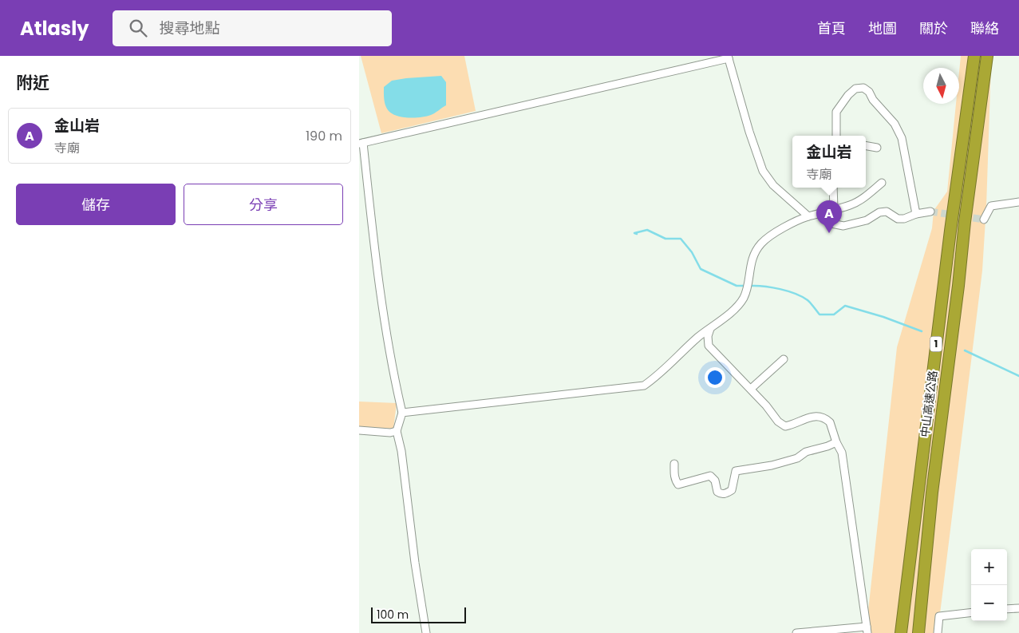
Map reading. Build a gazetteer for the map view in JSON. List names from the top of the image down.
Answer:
{
  "streets": {
    "highway": ["1", "中山高速公路"]
  },
  "scale_bar": "100 m",
  "north": "bottom",
  "page": {
    "header": "Atlasly",
    "search": "搜尋地點",
    "nav": [
      "首頁",
      "地圖",
      "關於",
      "聯絡"
    ],
    "heading": "附近",
    "list": [
      {
        "mark": "A",
        "name": "金山岩",
        "note": "寺廟",
        "value": "190 m"
      }
    ],
    "popup": ["金山岩", "寺廟"],
    "buttons": ["儲存", "分享"],
    "pins": "A",
    "map_buttons": ["+", "−"],
    "scale": "100 m"
  }
}
